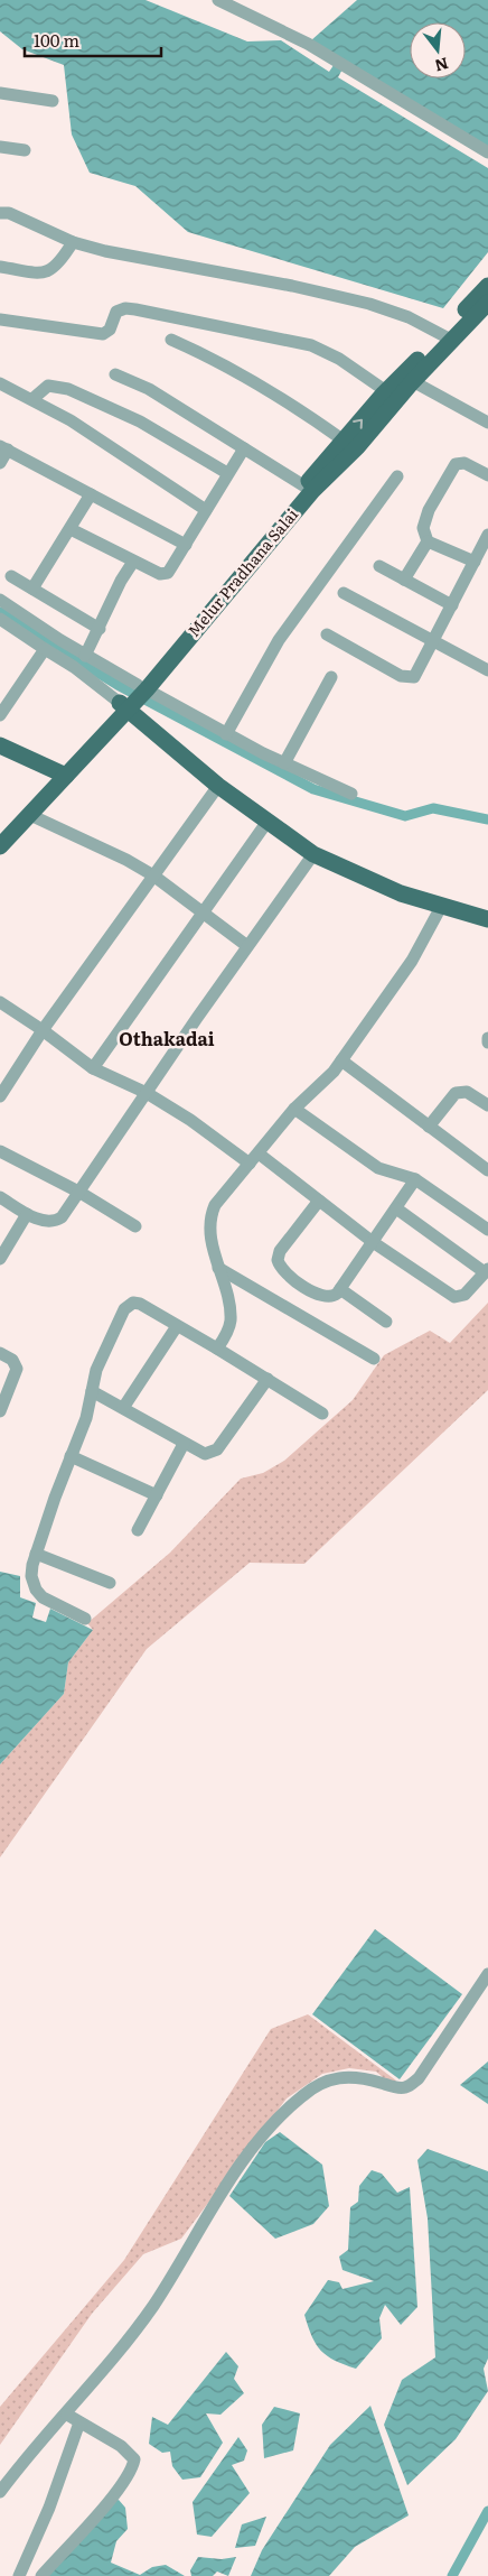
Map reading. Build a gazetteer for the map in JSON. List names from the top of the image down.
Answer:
{
  "streets": {
    "main road": ["Melur Pradhana Salai"]
  },
  "districts": ["Othakadai"],
  "scale_bar": "100 m",
  "north": "bottom"
}
